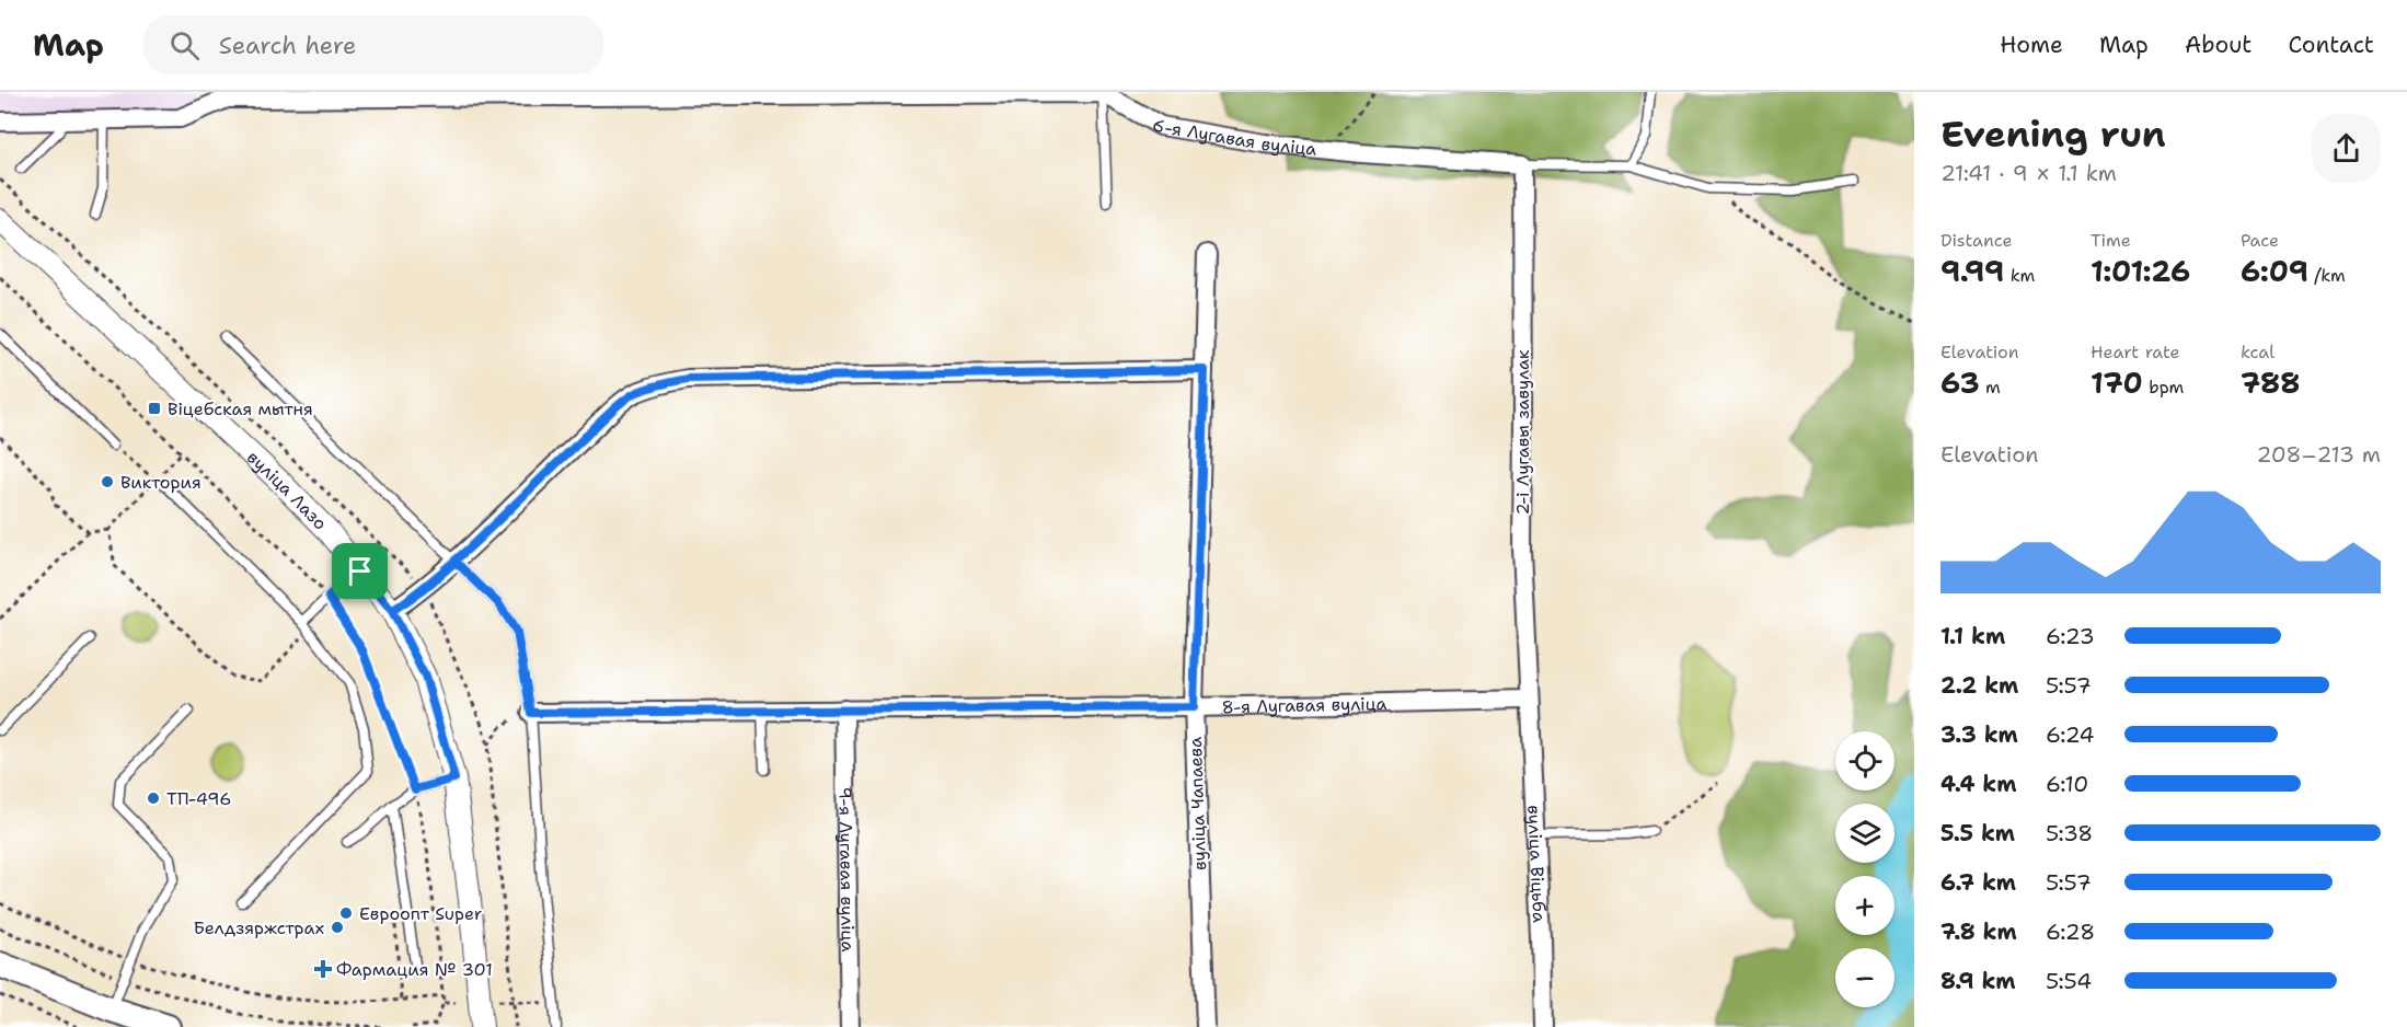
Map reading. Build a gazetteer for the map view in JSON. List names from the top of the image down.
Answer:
{
  "streets": {
    "street": [
      "6-я Лугавая вуліца",
      "2-і Лугавы завулак",
      "вуліца Лазо",
      "8-я Лугавая вуліца",
      "вуліца Чапаева",
      "вуліца Віцьба",
      "9-я Лугавая вуліца"
    ]
  },
  "crossings": [
    ["6-я Лугавая вуліца", "2-і Лугавы завулак"],
    ["2-і Лугавы завулак", "8-я Лугавая вуліца"],
    ["2-і Лугавы завулак", "вуліца Віцьба"],
    ["8-я Лугавая вуліца", "вуліца Чапаева"],
    ["8-я Лугавая вуліца", "вуліца Віцьба"],
    ["8-я Лугавая вуліца", "9-я Лугавая вуліца"]
  ],
  "places": {
    "transit": ["Віцебская мытня"],
    "other": [
      "Виктория",
      "ТП-496",
      "Евроопт Super",
      "Белдзяржстрах"
    ],
    "health": ["Фармация № 301"]
  },
  "page": {
    "header": "Map",
    "search": "Search here",
    "nav": [
      "Home",
      "Map",
      "About",
      "Contact"
    ],
    "heading": ["Evening run", "21:41 · 9 × 1.1 km"],
    "stats": [
      ["Distance", "9.99 km"],
      ["Time", "1:01:26"],
      ["Pace", "6:09 /km"],
      ["Elevation", "63 m"],
      ["Heart rate", "170 bpm"],
      ["kcal", "788"]
    ],
    "chart": ["Elevation", "208–213 m"],
    "list": [
      {
        "name": "1.1 km",
        "note": "6:23"
      },
      {
        "name": "2.2 km",
        "note": "5:57"
      },
      {
        "name": "3.3 km",
        "note": "6:24"
      },
      {
        "name": "4.4 km",
        "note": "6:10"
      },
      {
        "name": "5.5 km",
        "note": "5:38"
      },
      {
        "name": "6.7 km",
        "note": "5:57"
      },
      {
        "name": "7.8 km",
        "note": "6:28"
      },
      {
        "name": "8.9 km",
        "note": "5:54"
      }
    ],
    "map_buttons": ["+", "−"]
  }
}
